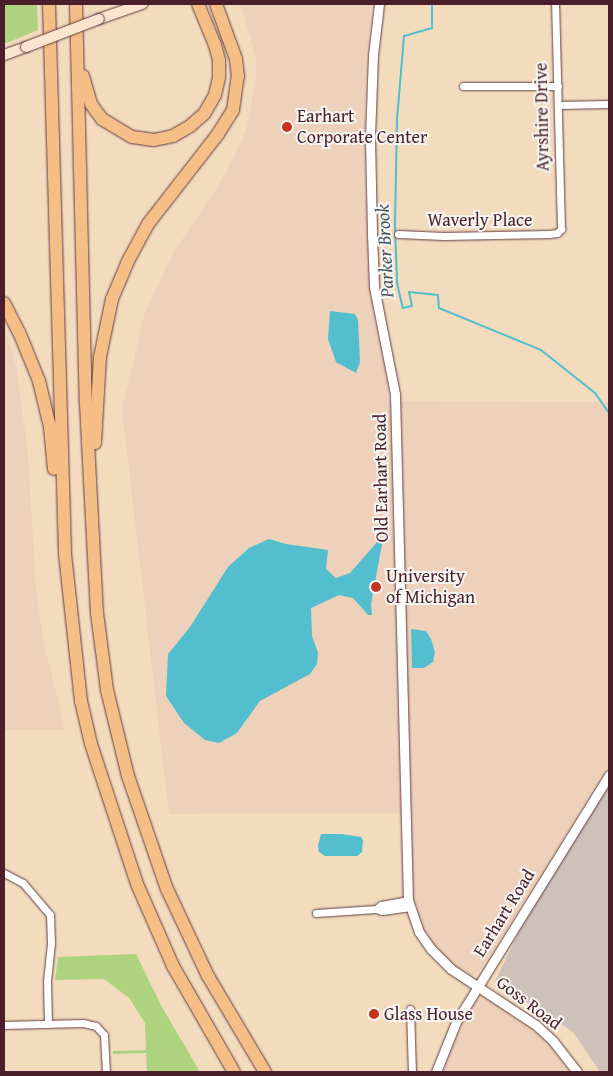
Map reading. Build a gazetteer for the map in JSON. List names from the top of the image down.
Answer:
{
  "streets": {
    "street": [
      "Ayrshire Drive",
      "Waverly Place",
      "Old Earhart Road",
      "Earhart Road",
      "Goss Road"
    ]
  },
  "crossings": [
    ["Ayrshire Drive", "Waverly Place"],
    ["Old Earhart Road", "Earhart Road"],
    ["Old Earhart Road", "Goss Road"],
    ["Earhart Road", "Goss Road"]
  ],
  "water": ["Parker Brook"],
  "places": ["Earhart Corporate Center", "University of Michigan", "Glass House"]
}
